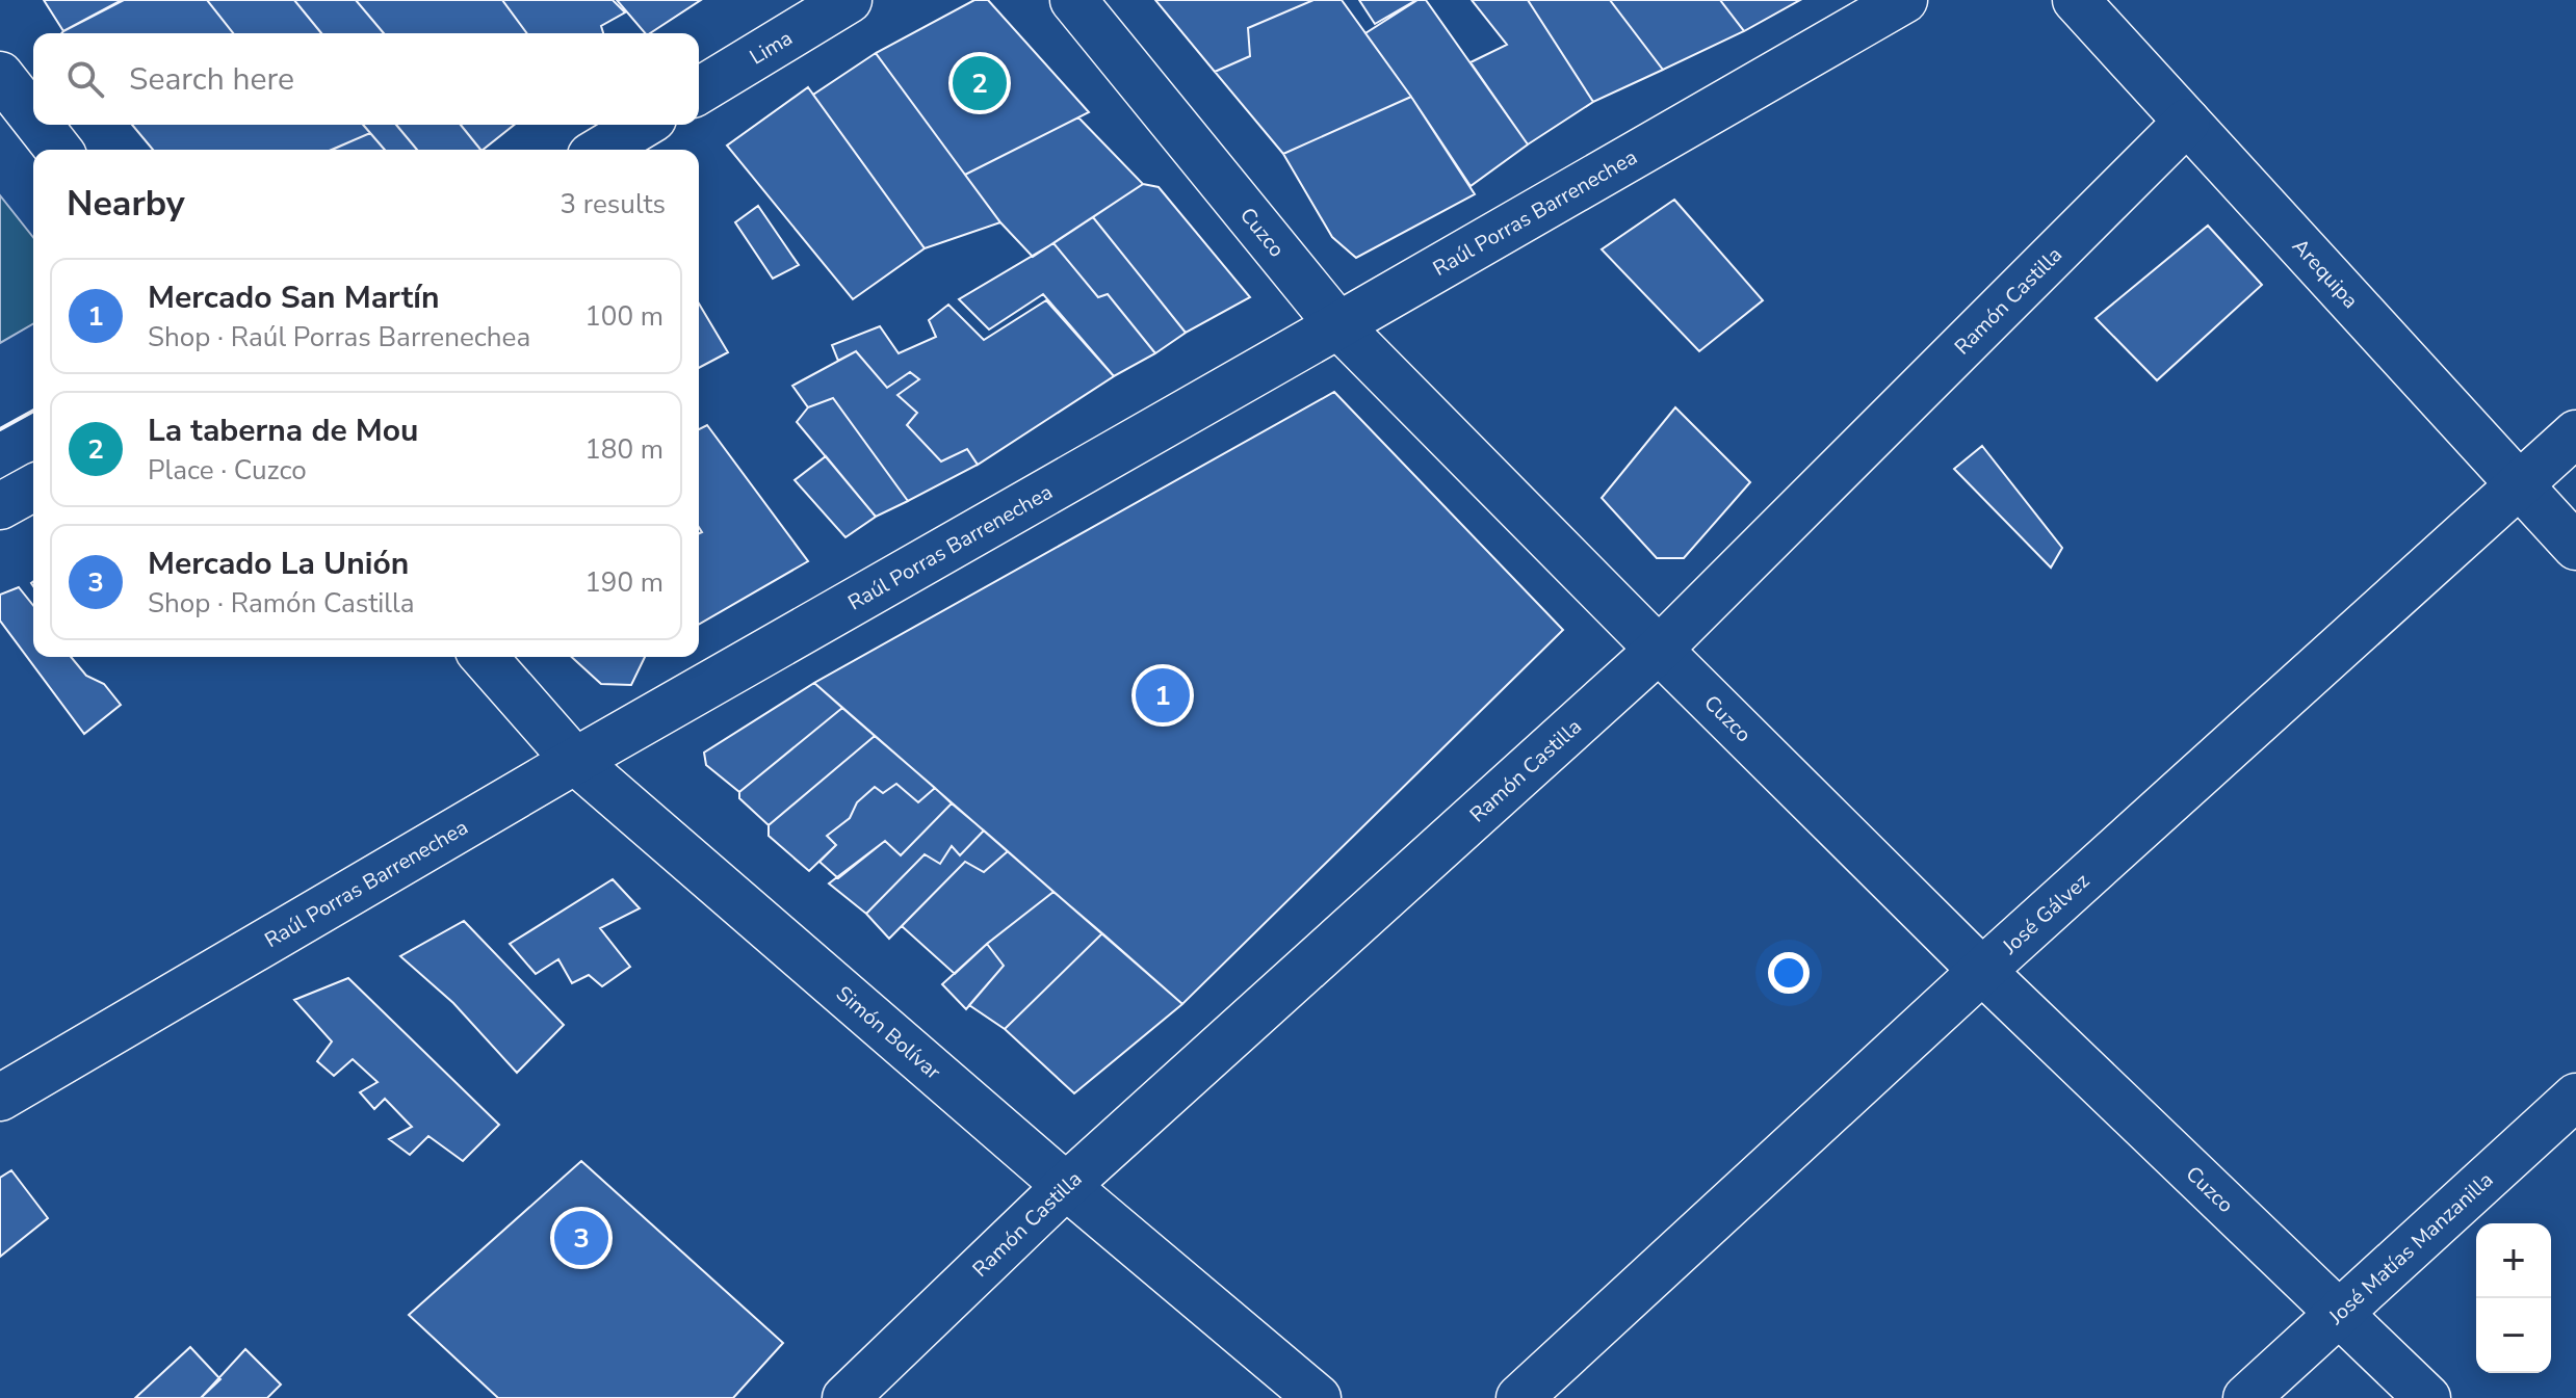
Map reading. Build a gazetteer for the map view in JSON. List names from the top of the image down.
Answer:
{
  "streets": {
    "street": [
      "Lima",
      "Raúl Porras Barrenechea",
      "Cuzco",
      "Arequipa",
      "Ramón Castilla",
      "José Gálvez",
      "Simón Bolívar",
      "José Matías Manzanilla"
    ]
  },
  "crossings": [
    ["Raúl Porras Barrenechea", "Cuzco"],
    ["Raúl Porras Barrenechea", "Simón Bolívar"],
    ["Cuzco", "Ramón Castilla"],
    ["Cuzco", "José Gálvez"],
    ["Cuzco", "José Matías Manzanilla"],
    ["Arequipa", "Ramón Castilla"],
    ["Arequipa", "José Gálvez"],
    ["Ramón Castilla", "Simón Bolívar"]
  ],
  "page": {
    "search": "Search here",
    "pins": ["2", "1", "3"],
    "heading": ["Nearby", "3 results"],
    "list": [
      {
        "mark": "1",
        "name": "Mercado San Martín",
        "note": "Shop · Raúl Porras Barrenechea",
        "value": "100 m"
      },
      {
        "mark": "2",
        "name": "La taberna de Mou",
        "note": "Place · Cuzco",
        "value": "180 m"
      },
      {
        "mark": "3",
        "name": "Mercado La Unión",
        "note": "Shop · Ramón Castilla",
        "value": "190 m"
      }
    ],
    "map_buttons": ["+", "−"]
  }
}
